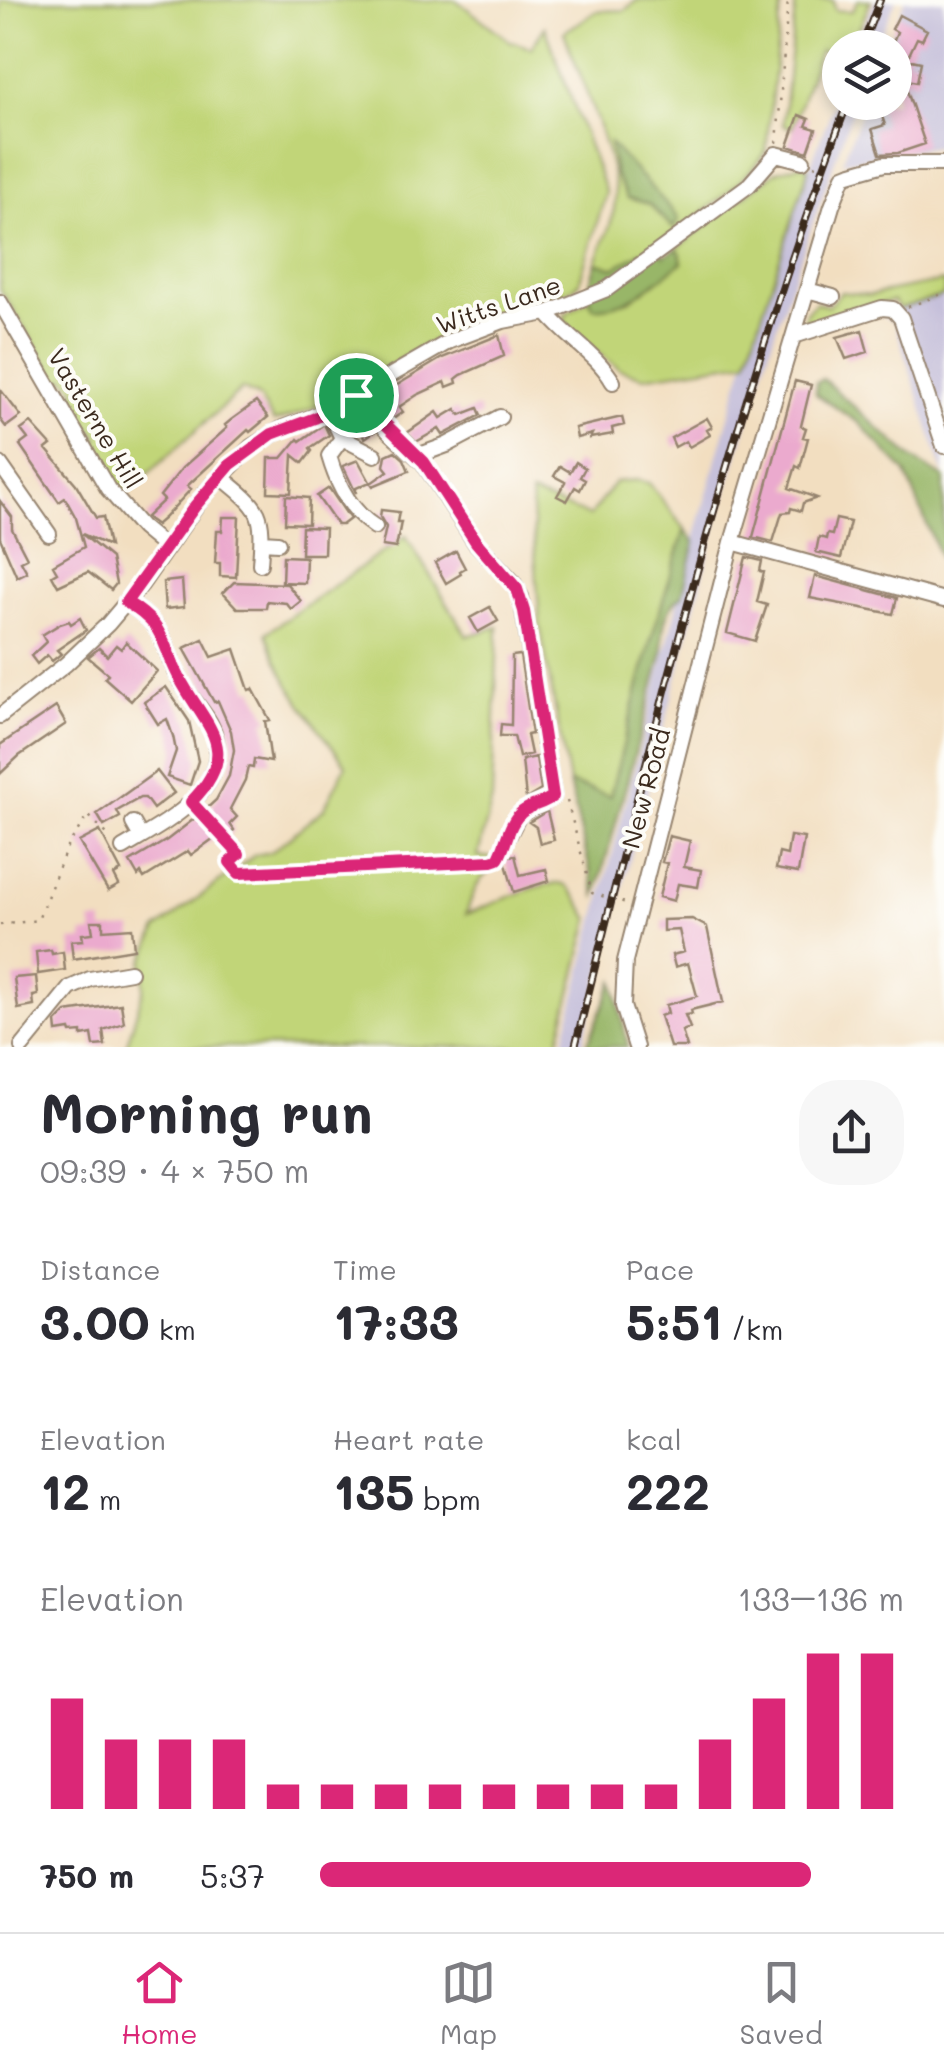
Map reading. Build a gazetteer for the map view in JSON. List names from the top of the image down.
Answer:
{
  "streets": {
    "street": ["Witts Lane", "Vasterne Hill", "New Road"]
  },
  "crossings": [
    ["Witts Lane", "Vasterne Hill"]
  ],
  "page": {
    "heading": ["Morning run", "09:39 · 4 × 750 m"],
    "stats": [
      ["Distance", "3.00 km"],
      ["Time", "17:33"],
      ["Pace", "5:51 /km"],
      ["Elevation", "12 m"],
      ["Heart rate", "135 bpm"],
      ["kcal", "222"]
    ],
    "chart": ["Elevation", "133–136 m"],
    "list": [
      {
        "name": "750 m",
        "note": "5:37"
      }
    ],
    "tabs": ["Home", "Map", "Saved"]
  }
}
